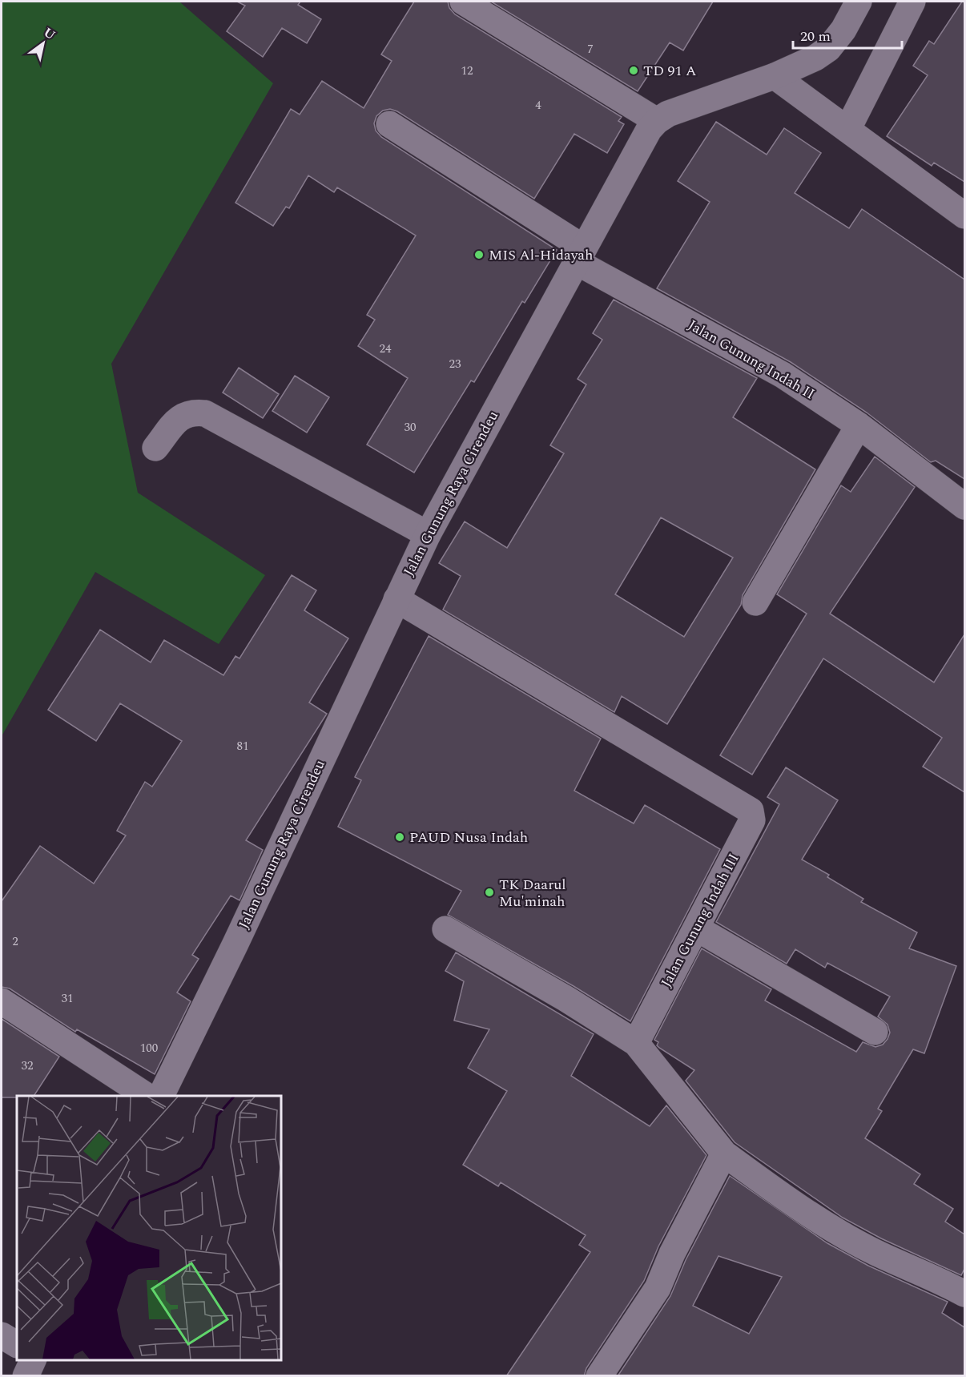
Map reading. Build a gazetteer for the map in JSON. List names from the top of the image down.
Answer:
{
  "streets": {
    "street": ["Jalan Gunung Indah II", "Jalan Gunung Raya Cirendeu", "Jalan Gunung Indah III"]
  },
  "crossings": [
    ["Jalan Gunung Indah II", "Jalan Gunung Raya Cirendeu"],
    ["Jalan Gunung Raya Cirendeu", "Jalan Gunung Indah III"]
  ],
  "places": [
    "TD 91 A",
    "MIS Al-Hidayah",
    "PAUD Nusa Indah",
    "TK Daarul Mu'minah"
  ],
  "house_numbers": [
    "7",
    "12",
    "4",
    "24",
    "23",
    "30",
    "81",
    "2",
    "31",
    "100",
    "32"
  ],
  "scale_bar": "20 m",
  "north": "top right"
}
